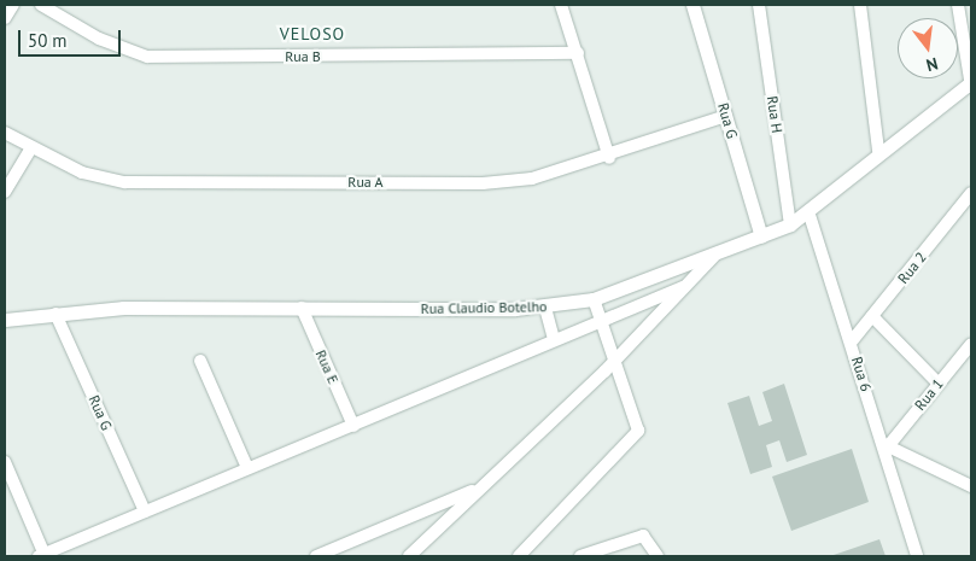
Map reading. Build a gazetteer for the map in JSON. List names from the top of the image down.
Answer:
{
  "streets": {
    "street": [
      "Rua B",
      "Rua H",
      "Rua G",
      "Rua A",
      "Rua 2",
      "Rua Claudio Botelho",
      "Rua E",
      "Rua 6",
      "Rua 1"
    ]
  },
  "crossings": [
    ["Rua H", "Rua Claudio Botelho"],
    ["Rua G", "Rua A"],
    ["Rua G", "Rua Claudio Botelho"],
    ["Rua 2", "Rua 6"],
    ["Rua Claudio Botelho", "Rua E"],
    ["Rua Claudio Botelho", "Rua 6"],
    ["Rua 6", "Rua 1"]
  ],
  "districts": ["VELOSO"],
  "scale_bar": "50 m",
  "north": "bottom"
}
